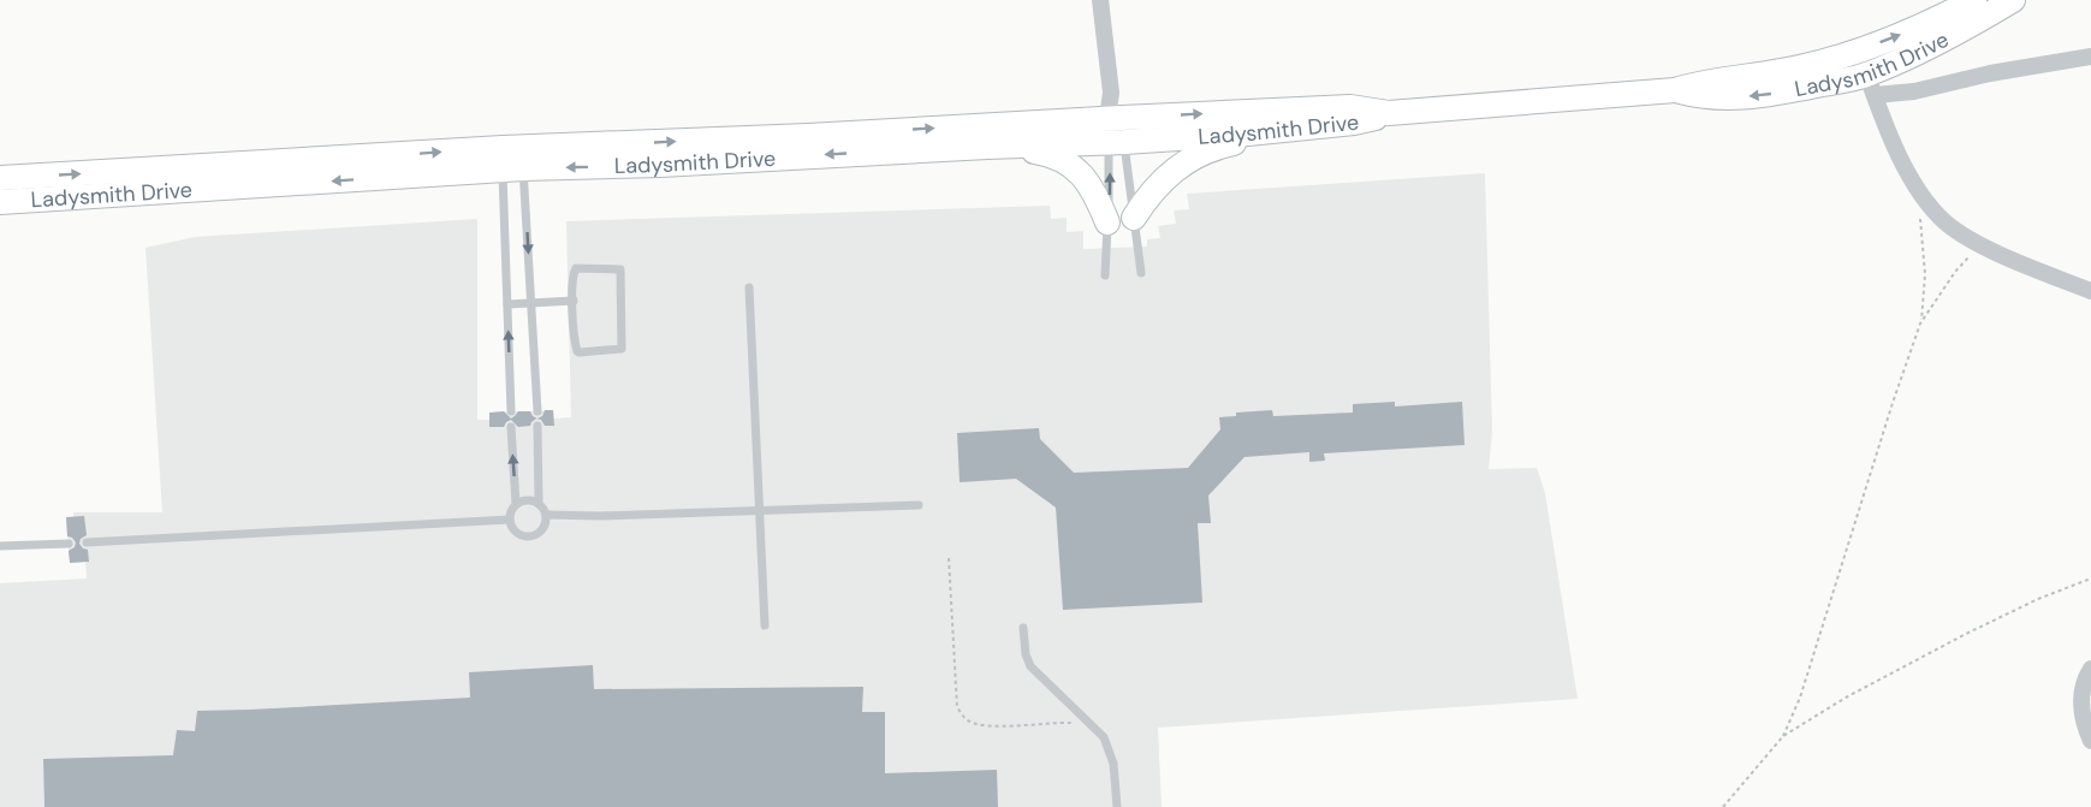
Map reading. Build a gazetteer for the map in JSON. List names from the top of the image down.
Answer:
{
  "streets": {
    "street": ["Ladysmith Drive"]
  }
}
